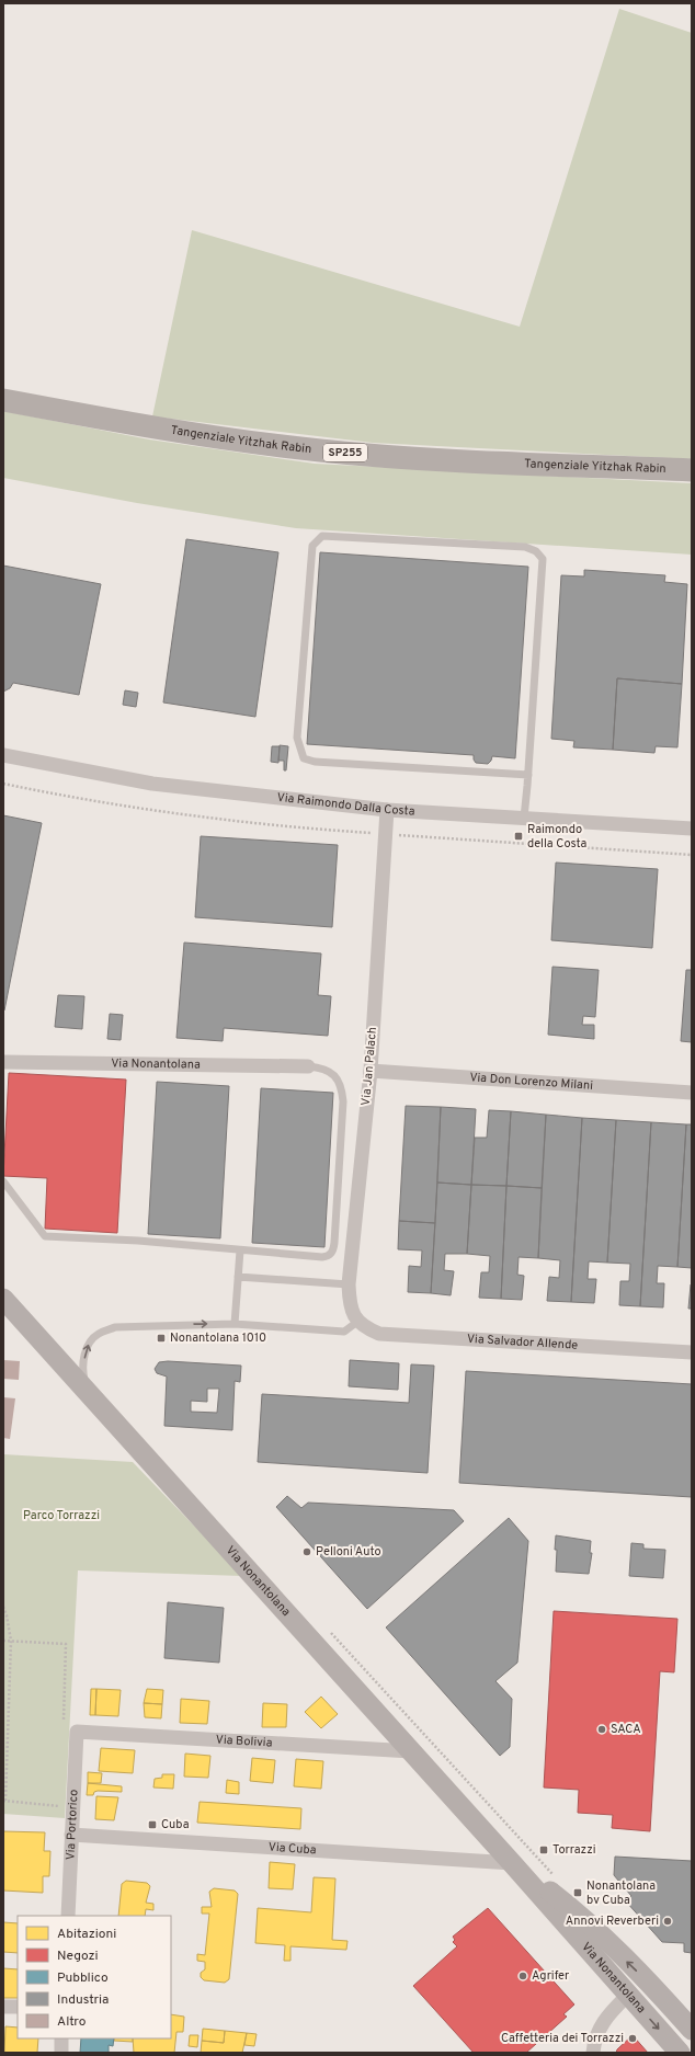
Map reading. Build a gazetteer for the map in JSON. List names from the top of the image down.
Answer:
{
  "streets": {
    "main road": ["Tangenziale Yitzhak Rabin", "SP255", "Via Nonantolana"],
    "street": [
      "Via Raimondo Dalla Costa",
      "Via Jan Palach",
      "Via Don Lorenzo Milani",
      "Via Salvador Allende",
      "Via Bolivia",
      "Via Portorico",
      "Via Cuba"
    ]
  },
  "crossings": [
    ["Via Raimondo Dalla Costa", "Via Jan Palach"],
    ["Via Nonantolana", "Via Bolivia"],
    ["Via Nonantolana", "Via Cuba"],
    ["Via Jan Palach", "Via Don Lorenzo Milani"],
    ["Via Jan Palach", "Via Salvador Allende"],
    ["Via Bolivia", "Via Portorico"],
    ["Via Portorico", "Via Cuba"]
  ],
  "parks": ["Parco Torrazzi"],
  "places": {
    "transit": [
      "Raimondo della Costa",
      "Nonantolana 1010",
      "Cuba",
      "Torrazzi",
      "Nonantolana bv Cuba"
    ],
    "other": [
      "Pelloni Auto",
      "SACA",
      "Annovi Reverberi",
      "Agrifer",
      "Caffetteria dei Torrazzi"
    ]
  },
  "legend": [
    "Abitazioni",
    "Negozi",
    "Pubblico",
    "Industria",
    "Altro"
  ]
}
